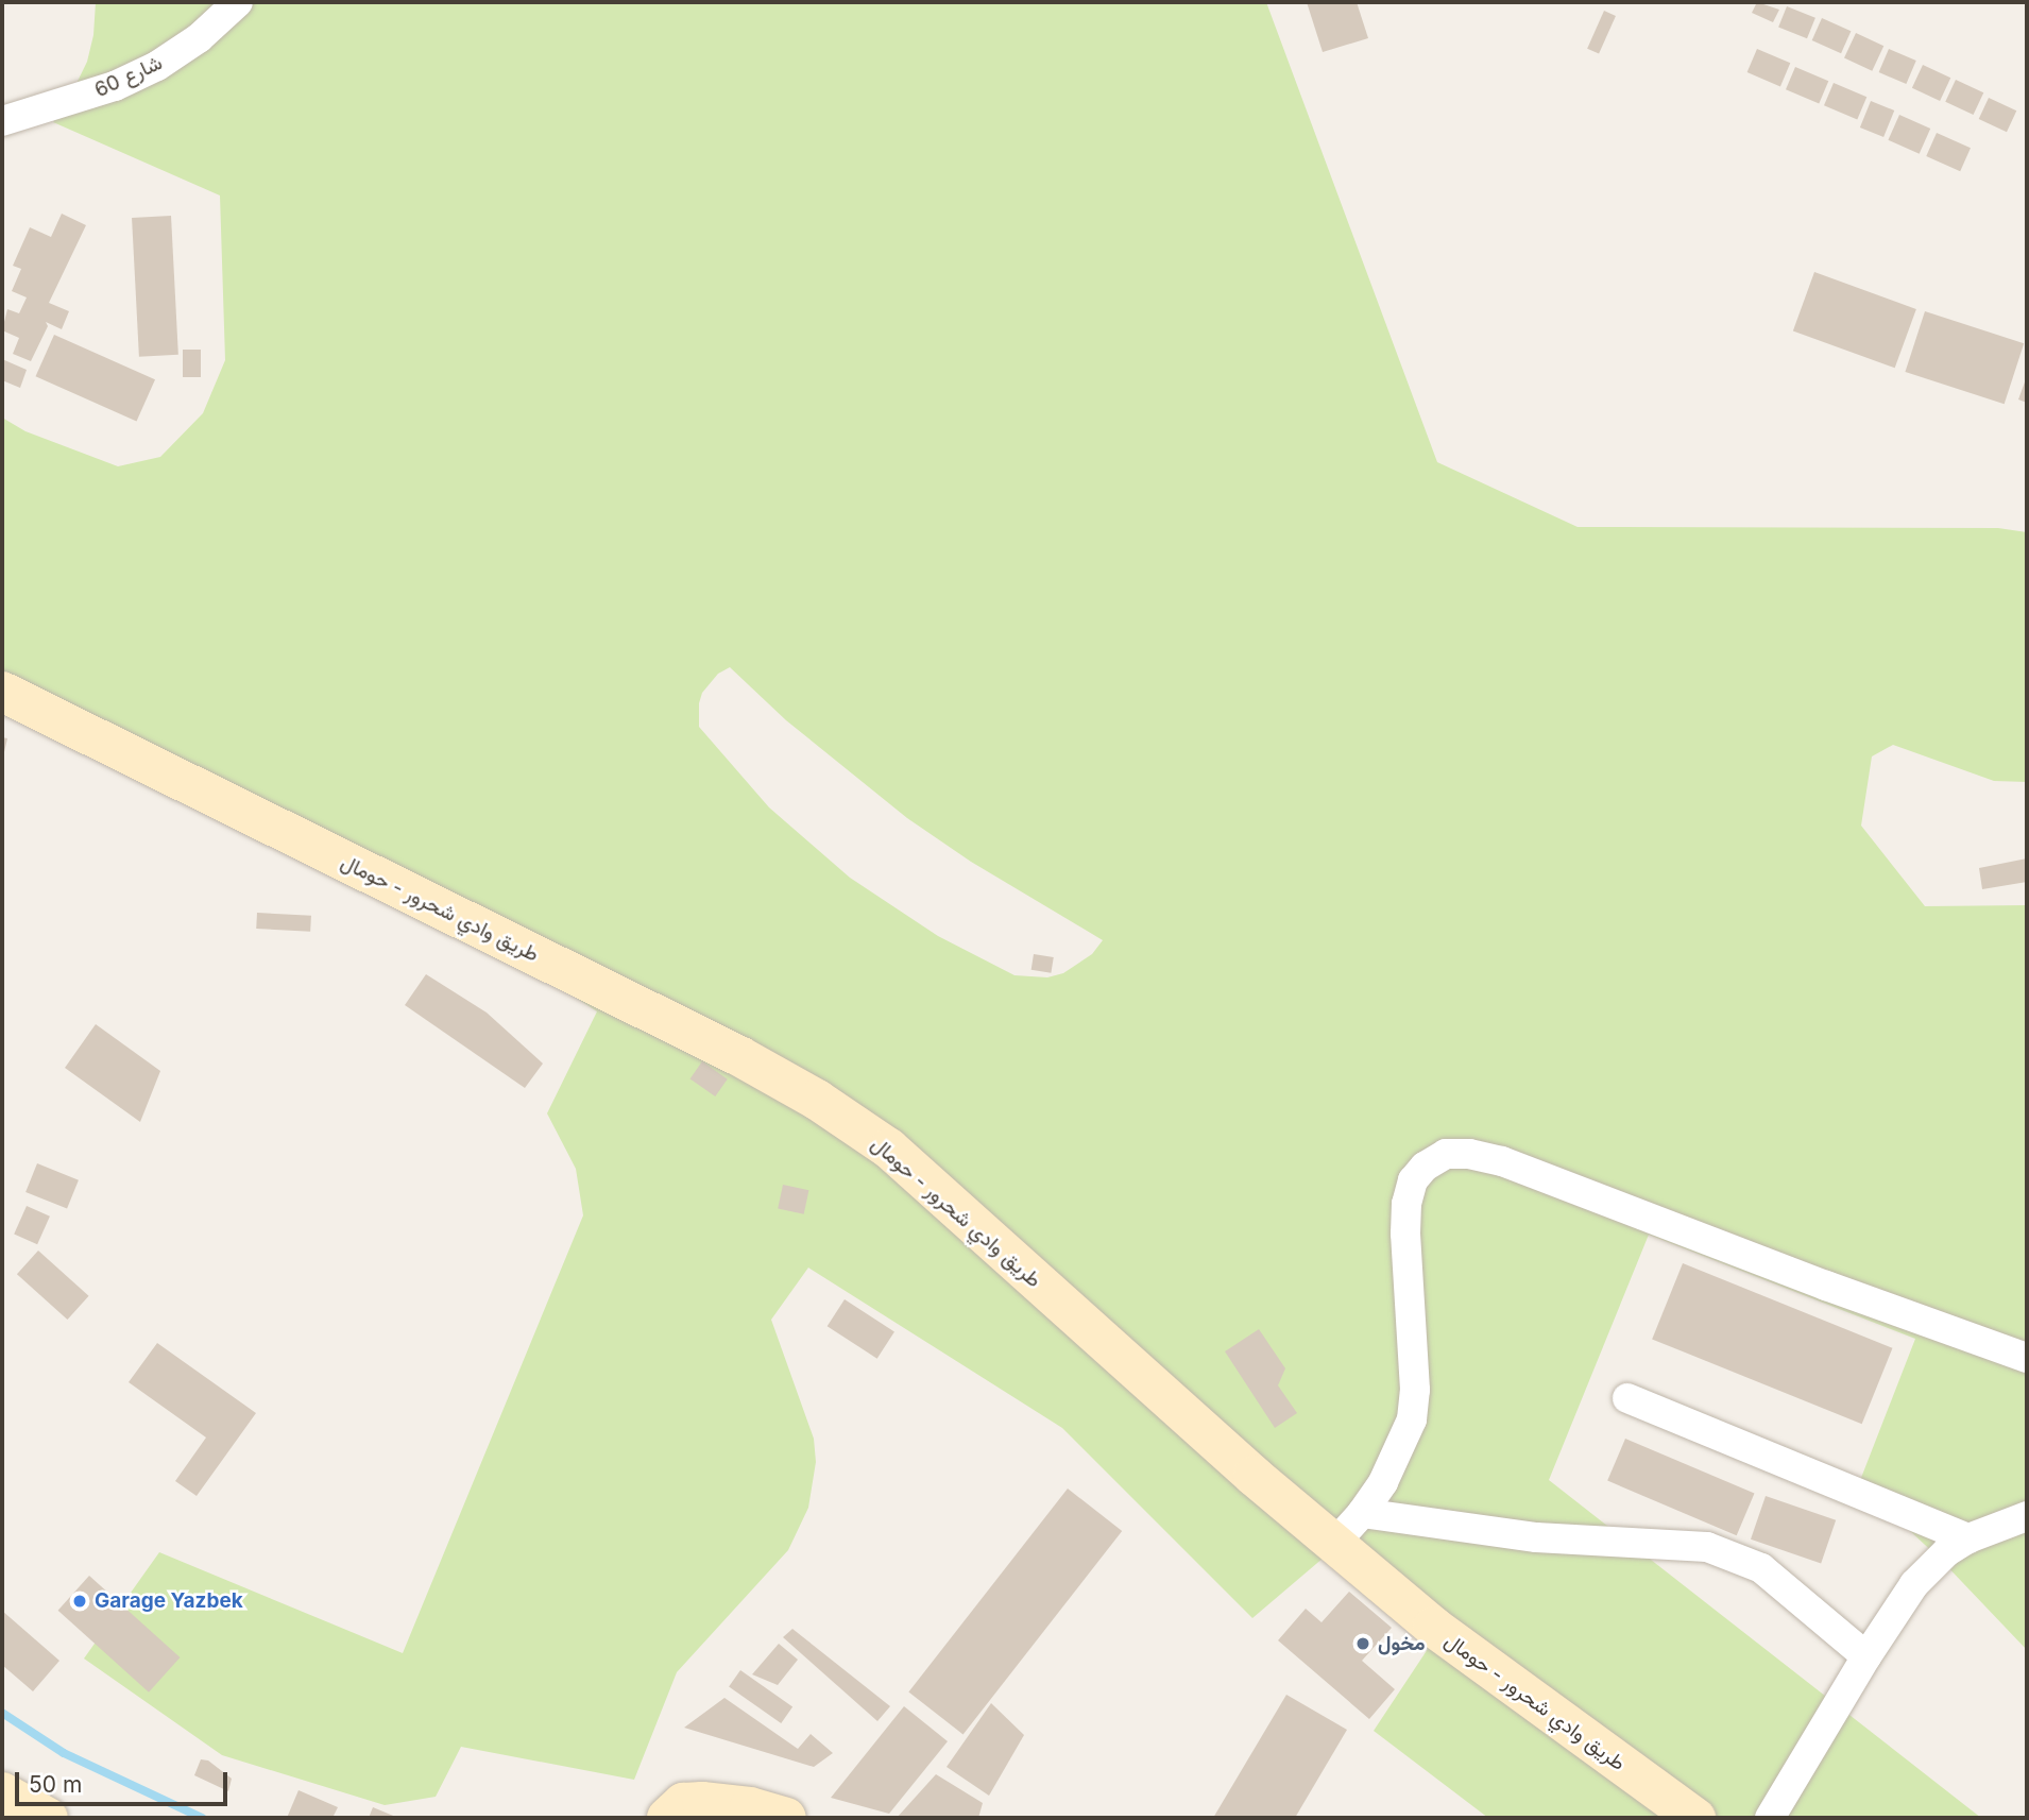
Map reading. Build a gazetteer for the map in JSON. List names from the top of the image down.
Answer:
{
  "streets": {
    "main road": ["طريق وادي شحرور - حومال"],
    "street": ["شارع 60"]
  },
  "places": ["Garage Yazbek", "مخول"],
  "scale_bar": "50 m"
}
